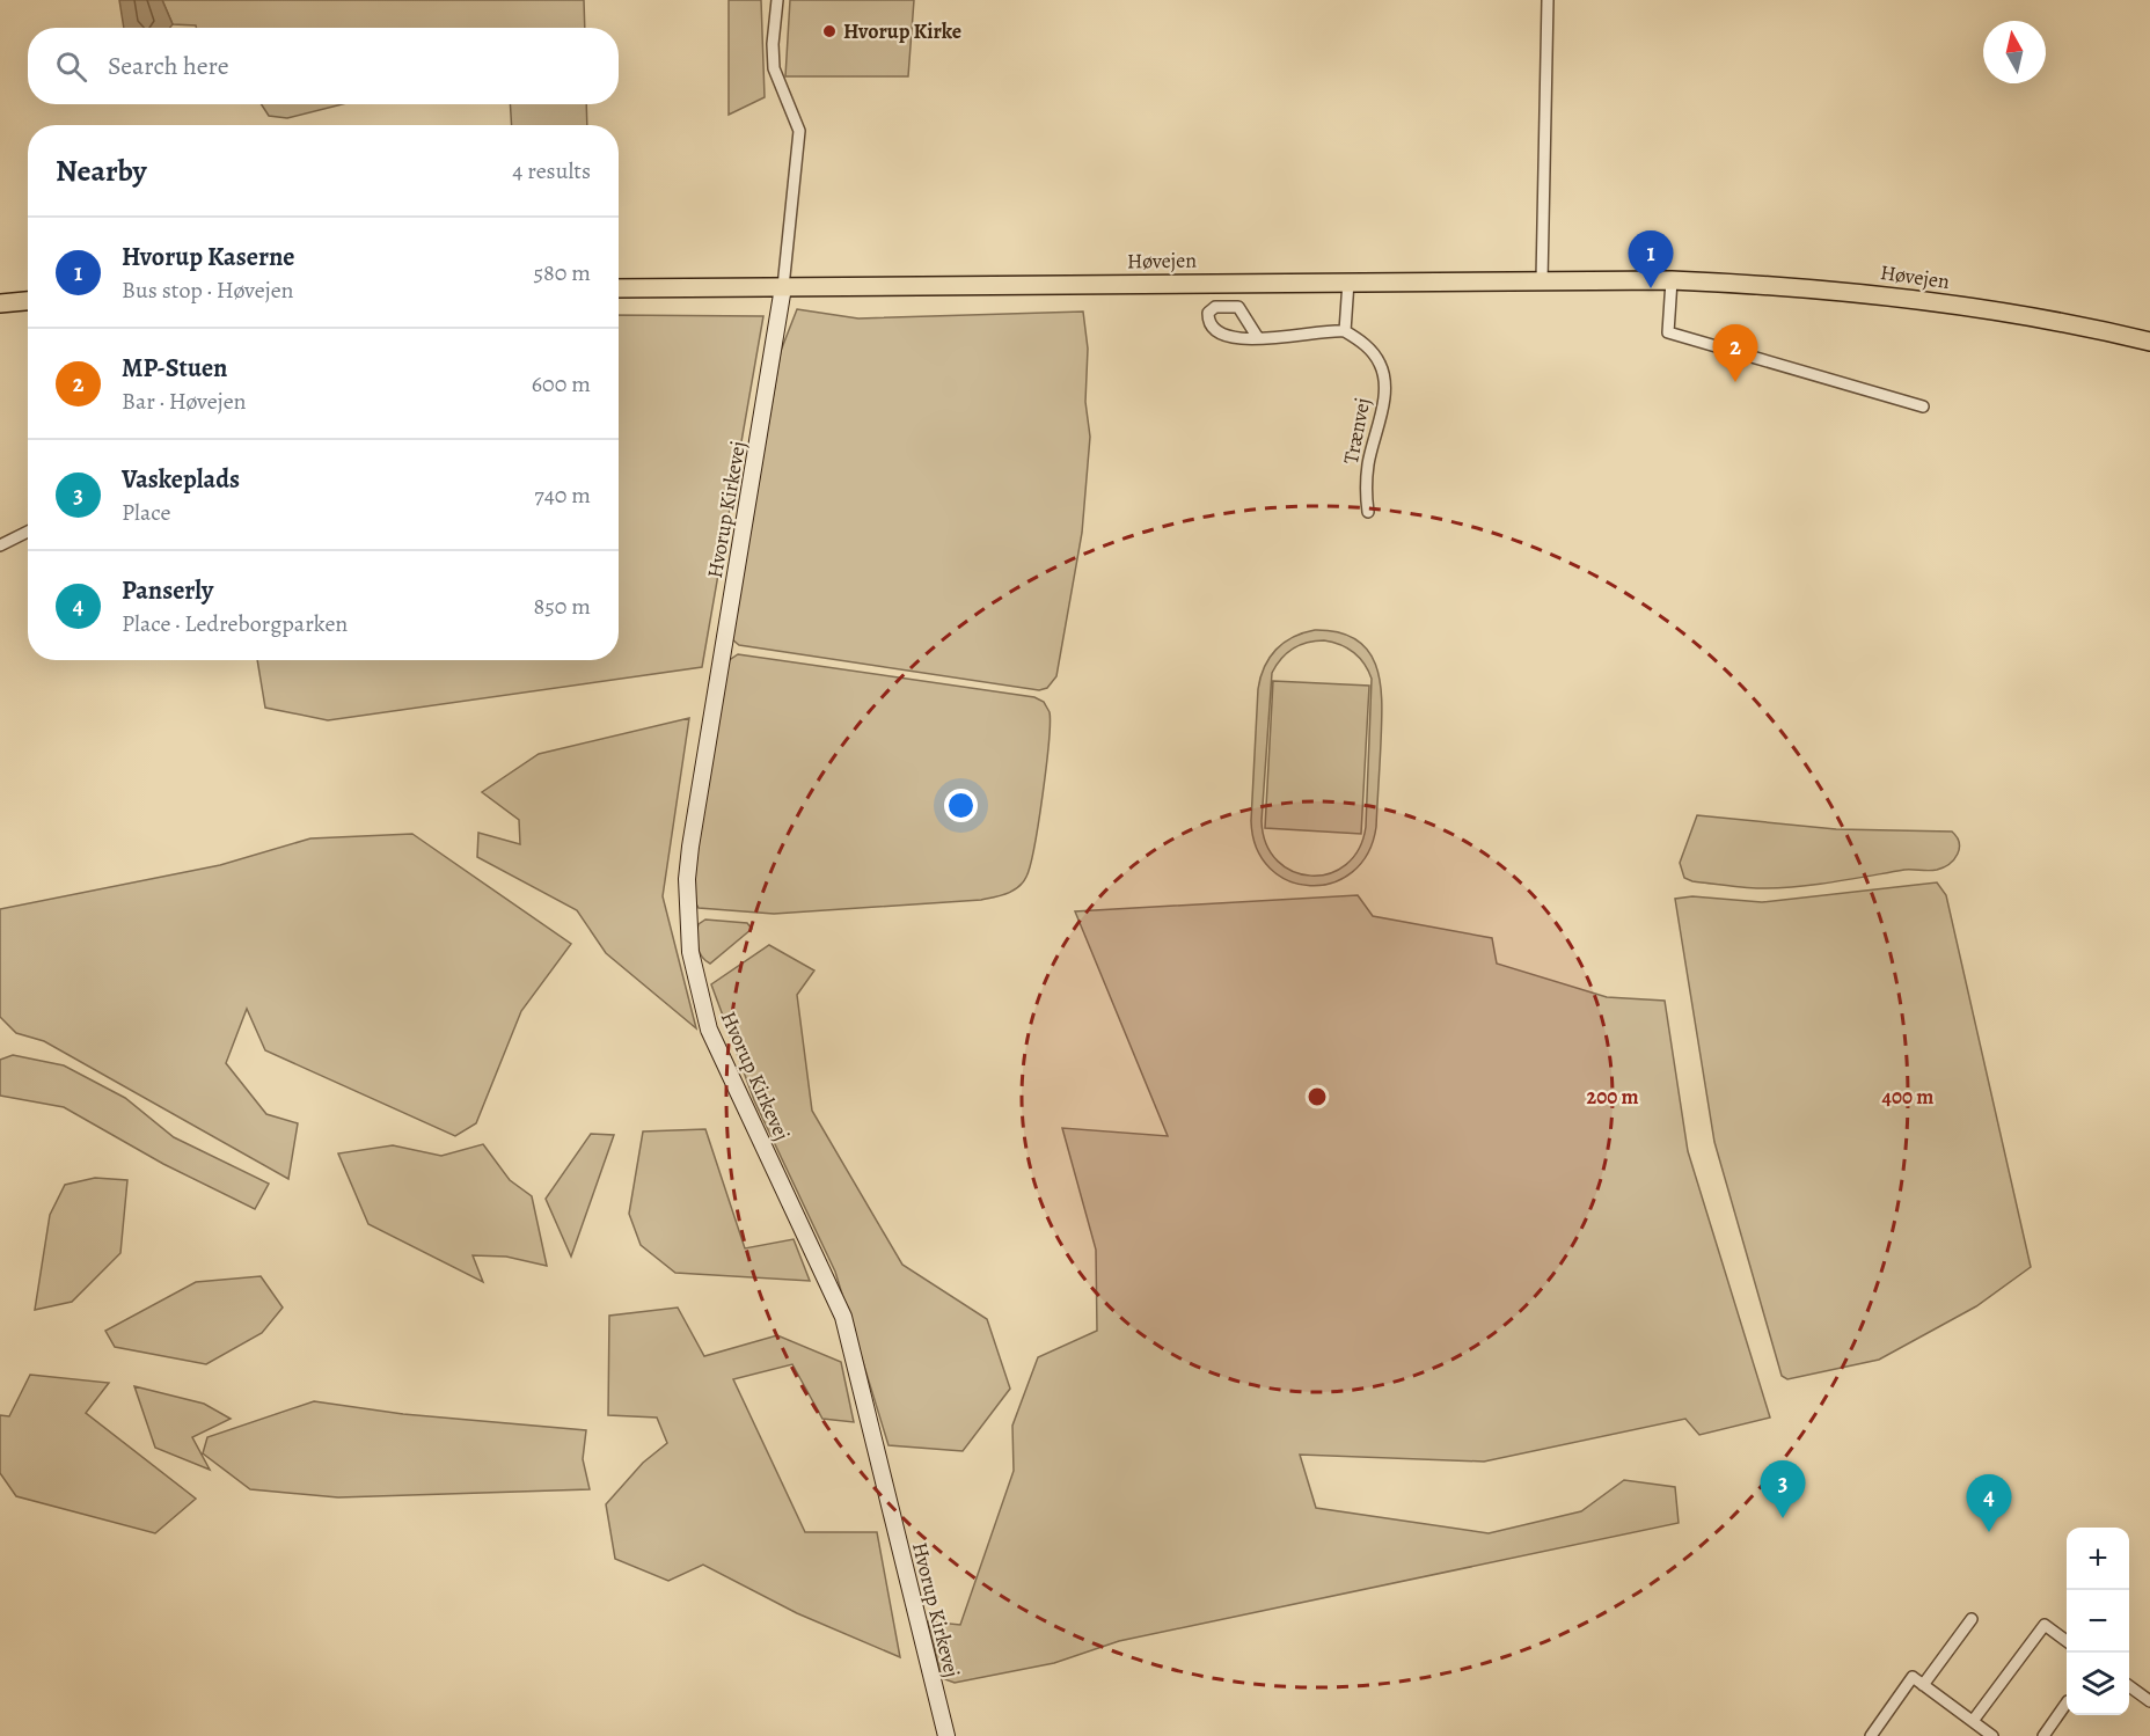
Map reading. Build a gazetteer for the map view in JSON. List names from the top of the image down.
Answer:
{
  "streets": {
    "main road": ["Høvejen"],
    "street": ["Trænvej", "Hvorup Kirkevej"]
  },
  "crossings": [
    ["Høvejen", "Hvorup Kirkevej"]
  ],
  "places": ["Hvorup Kirke"],
  "north": "top",
  "page": {
    "search": "Search here",
    "heading": ["Nearby", "4 results"],
    "list": [
      {
        "mark": "1",
        "name": "Hvorup Kaserne",
        "note": "Bus stop · Høvejen",
        "value": "580 m"
      },
      {
        "mark": "2",
        "name": "MP-Stuen",
        "note": "Bar · Høvejen",
        "value": "600 m"
      },
      {
        "mark": "3",
        "name": "Vaskeplads",
        "note": "Place",
        "value": "740 m"
      },
      {
        "mark": "4",
        "name": "Panserly",
        "note": "Place · Ledreborgparken",
        "value": "850 m"
      }
    ],
    "pins": [
      "1",
      "2",
      "3",
      "4"
    ],
    "map_buttons": ["+", "−"]
  },
  "rings": ["200 m", "400 m"]
}
